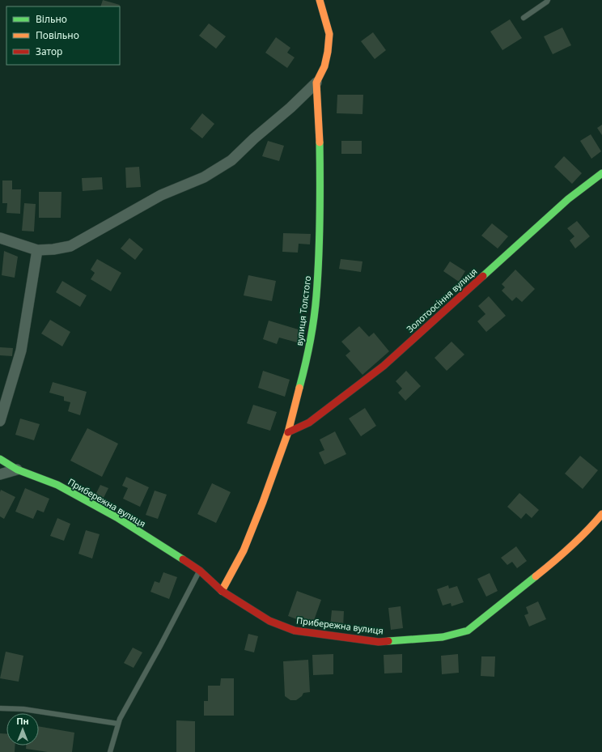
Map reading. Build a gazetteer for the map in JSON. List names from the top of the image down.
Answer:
{
  "streets": {
    "street": ["Золотоосіння вулиця", "вулиця Толстого", "Прибережна вулиця"]
  },
  "crossings": [
    ["Золотоосіння вулиця", "вулиця Толстого"],
    ["вулиця Толстого", "Прибережна вулиця"]
  ],
  "legend": ["Вільно", "Повільно", "Затор"],
  "north": "top"
}
